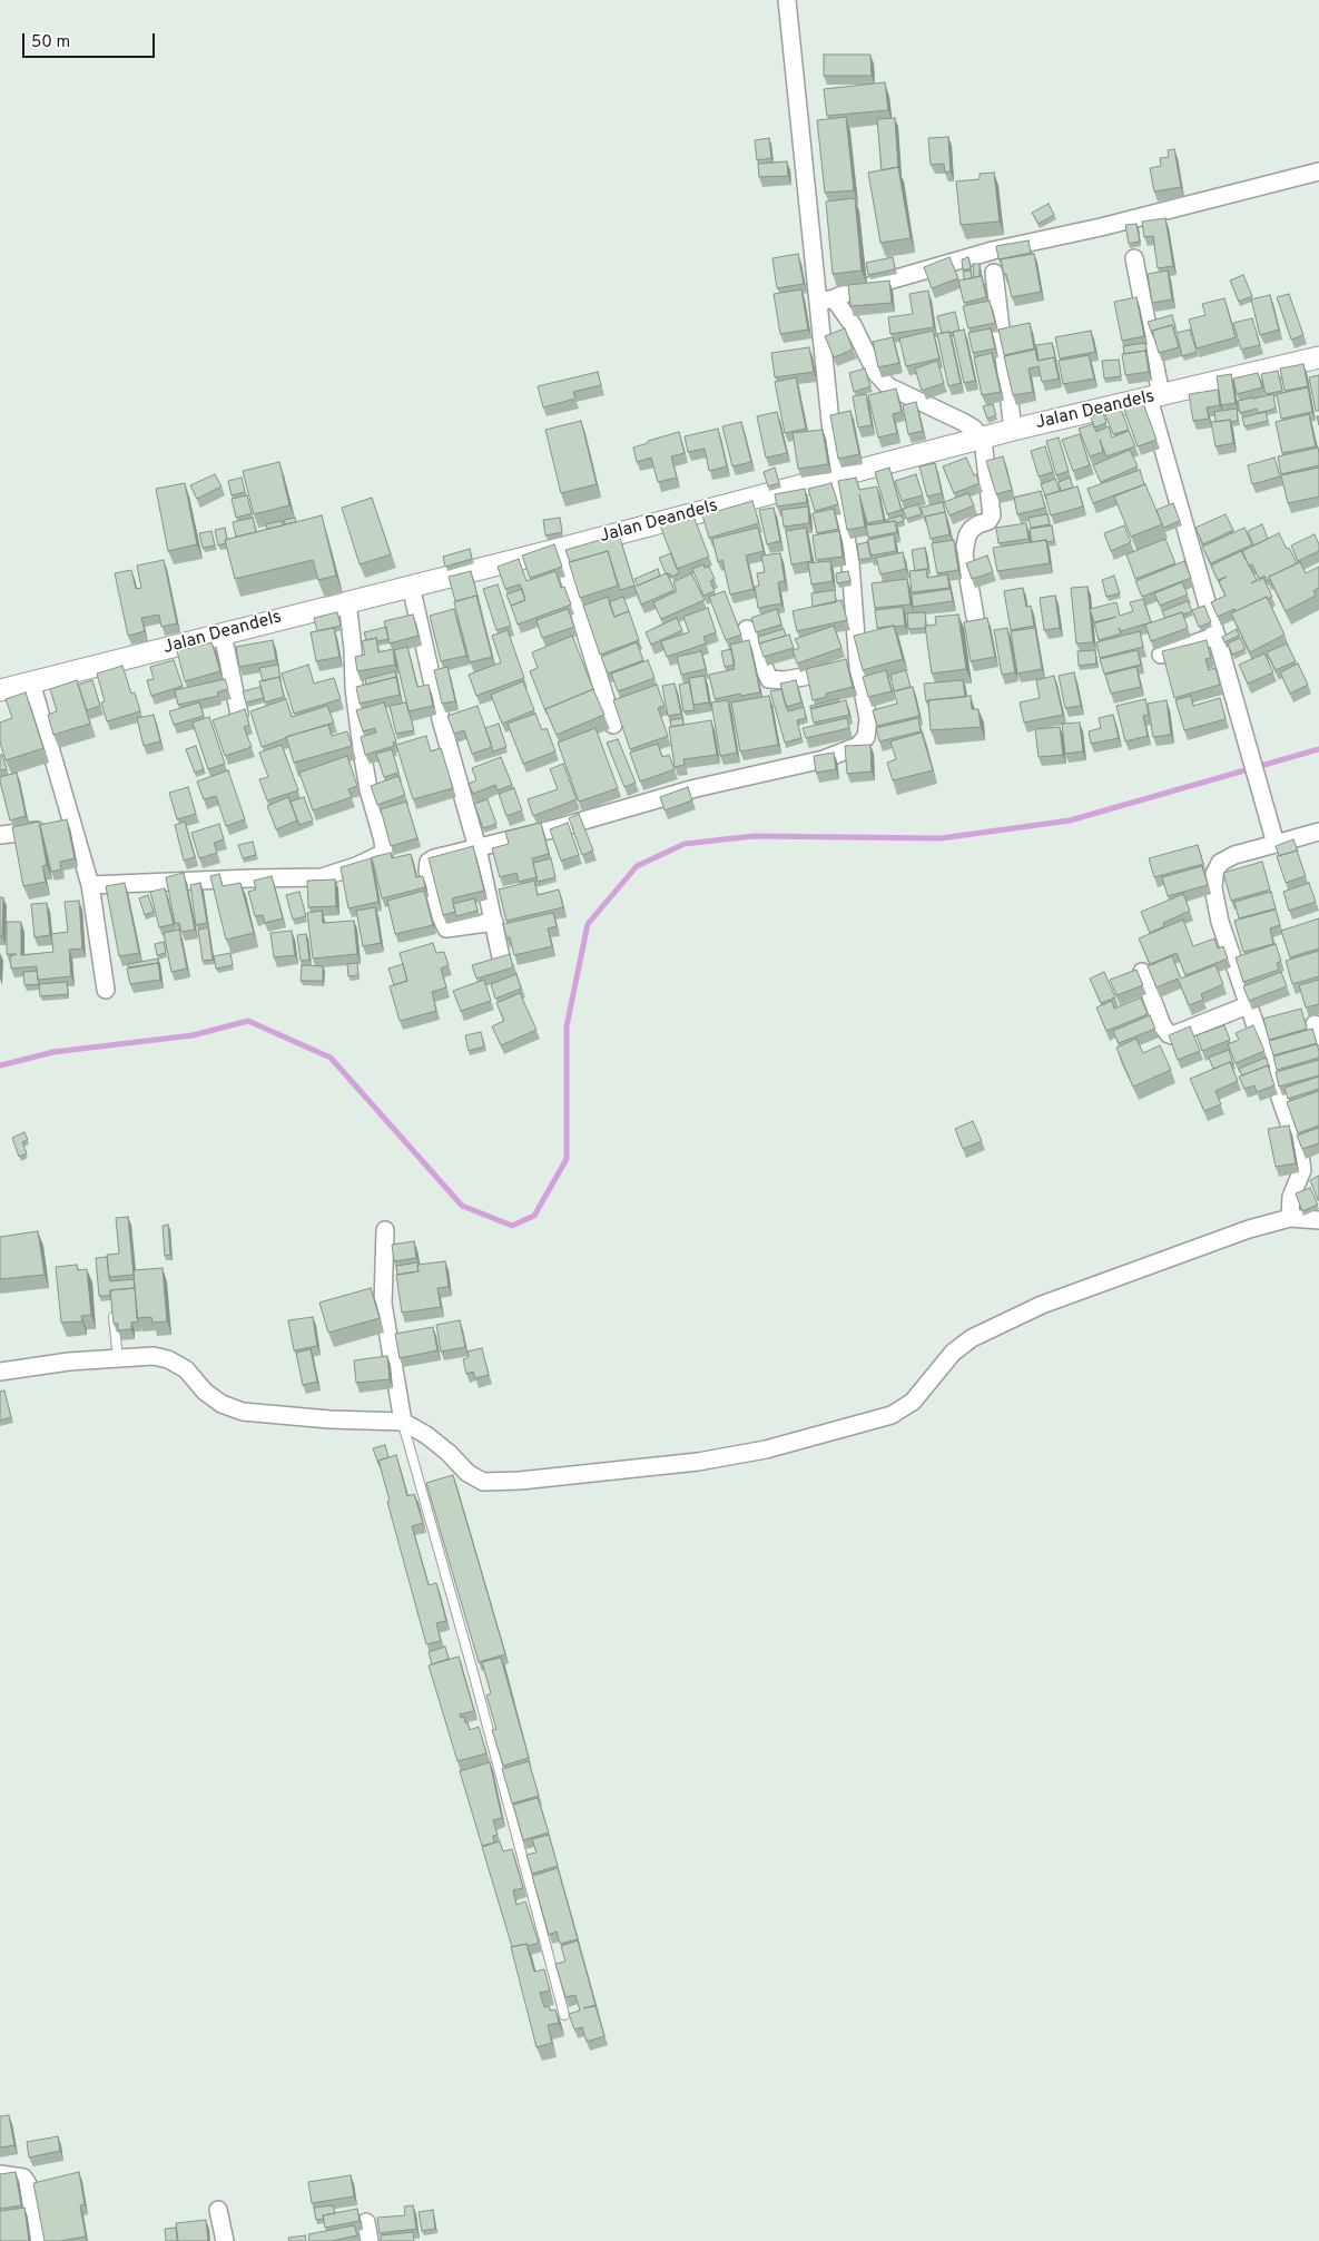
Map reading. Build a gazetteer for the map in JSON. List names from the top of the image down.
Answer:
{
  "streets": {
    "street": ["Jalan Deandels"]
  },
  "scale_bar": "50 m"
}
